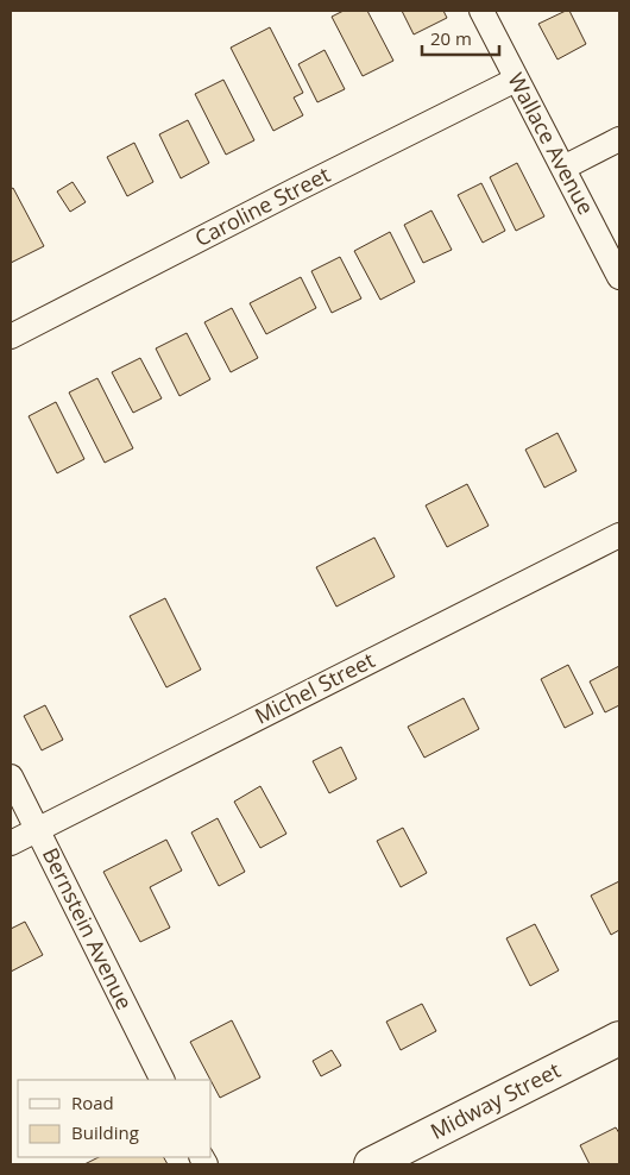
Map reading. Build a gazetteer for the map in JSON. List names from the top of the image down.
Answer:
{
  "streets": {
    "street": [
      "Wallace Avenue",
      "Caroline Street",
      "Michel Street",
      "Bernstein Avenue",
      "Midway Street"
    ]
  },
  "crossings": [
    ["Wallace Avenue", "Caroline Street"],
    ["Michel Street", "Bernstein Avenue"]
  ],
  "legend": ["Road", "Building"],
  "scale_bar": "20 m"
}
